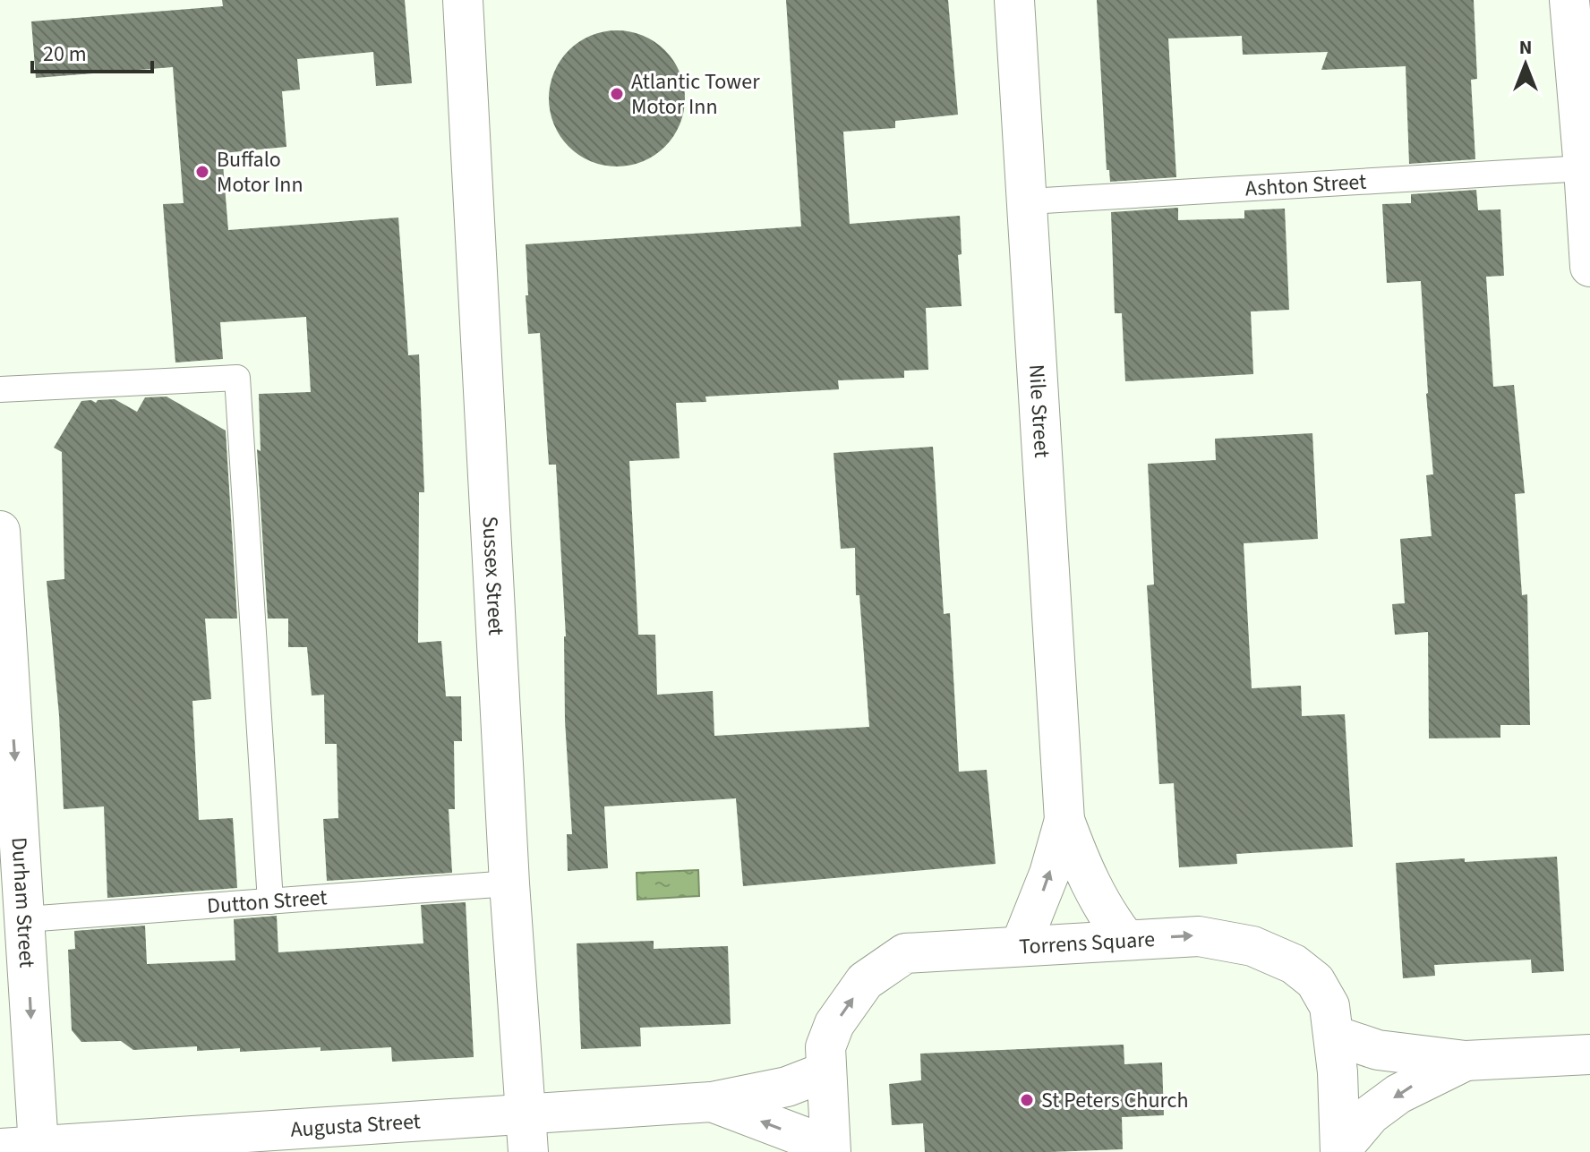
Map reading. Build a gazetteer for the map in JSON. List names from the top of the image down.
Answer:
{
  "streets": {
    "street": [
      "Nile Street",
      "Sussex Street",
      "Durham Street",
      "Torrens Square",
      "Augusta Street"
    ],
    "lane": ["Ashton Street", "Dutton Street"]
  },
  "crossings": [
    ["Ashton Street", "Nile Street"],
    ["Nile Street", "Torrens Square"],
    ["Sussex Street", "Dutton Street"],
    ["Sussex Street", "Augusta Street"],
    ["Dutton Street", "Durham Street"],
    ["Durham Street", "Augusta Street"],
    ["Torrens Square", "Augusta Street"]
  ],
  "one_way": ["Durham Street"],
  "places": ["Atlantic Tower Motor Inn", "Buffalo Motor Inn", "St Peters Church"],
  "scale_bar": "20 m",
  "north": "top"
}
